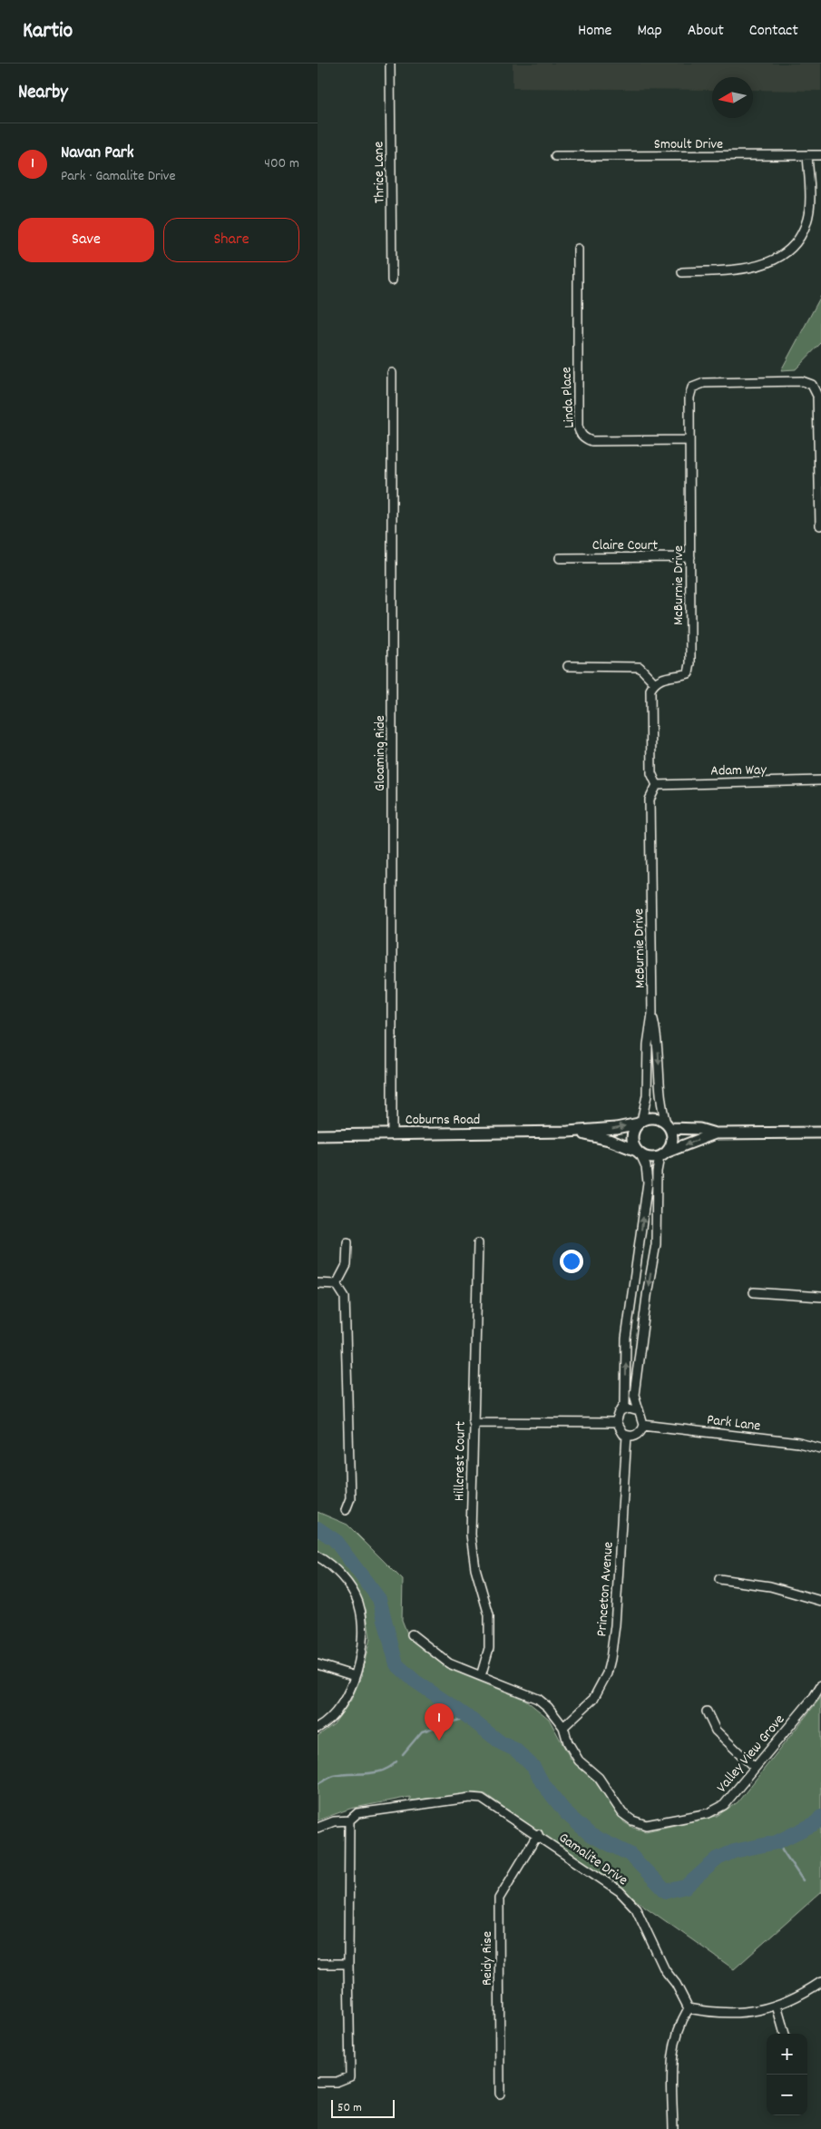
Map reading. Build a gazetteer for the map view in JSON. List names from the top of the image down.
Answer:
{
  "streets": {
    "street": [
      "Smoult Drive",
      "Thrice Lane",
      "Linda Place",
      "Claire Court",
      "McBurnie Drive",
      "Gloaming Ride",
      "Adam Way",
      "Coburns Road",
      "Park Lane",
      "Hillcrest Court",
      "Princeton Avenue",
      "Valley View Grove",
      "Gamalite Drive",
      "Reidy Rise"
    ]
  },
  "crossings": [
    ["Linda Place", "McBurnie Drive"],
    ["Claire Court", "McBurnie Drive"],
    ["McBurnie Drive", "Adam Way"],
    ["McBurnie Drive", "Coburns Road"],
    ["Gloaming Ride", "Coburns Road"],
    ["Park Lane", "Princeton Avenue"],
    ["Hillcrest Court", "Valley View Grove"],
    ["Princeton Avenue", "Valley View Grove"],
    ["Gamalite Drive", "Reidy Rise"]
  ],
  "scale_bar": "50 m",
  "north": "left",
  "page": {
    "header": "Kartio",
    "nav": [
      "Home",
      "Map",
      "About",
      "Contact"
    ],
    "heading": "Nearby",
    "list": [
      {
        "mark": "1",
        "name": "Navan Park",
        "note": "Park · Gamalite Drive",
        "value": "400 m"
      }
    ],
    "buttons": ["Save", "Share"],
    "pins": "1",
    "map_buttons": ["+", "−"],
    "scale": "50 m"
  }
}
